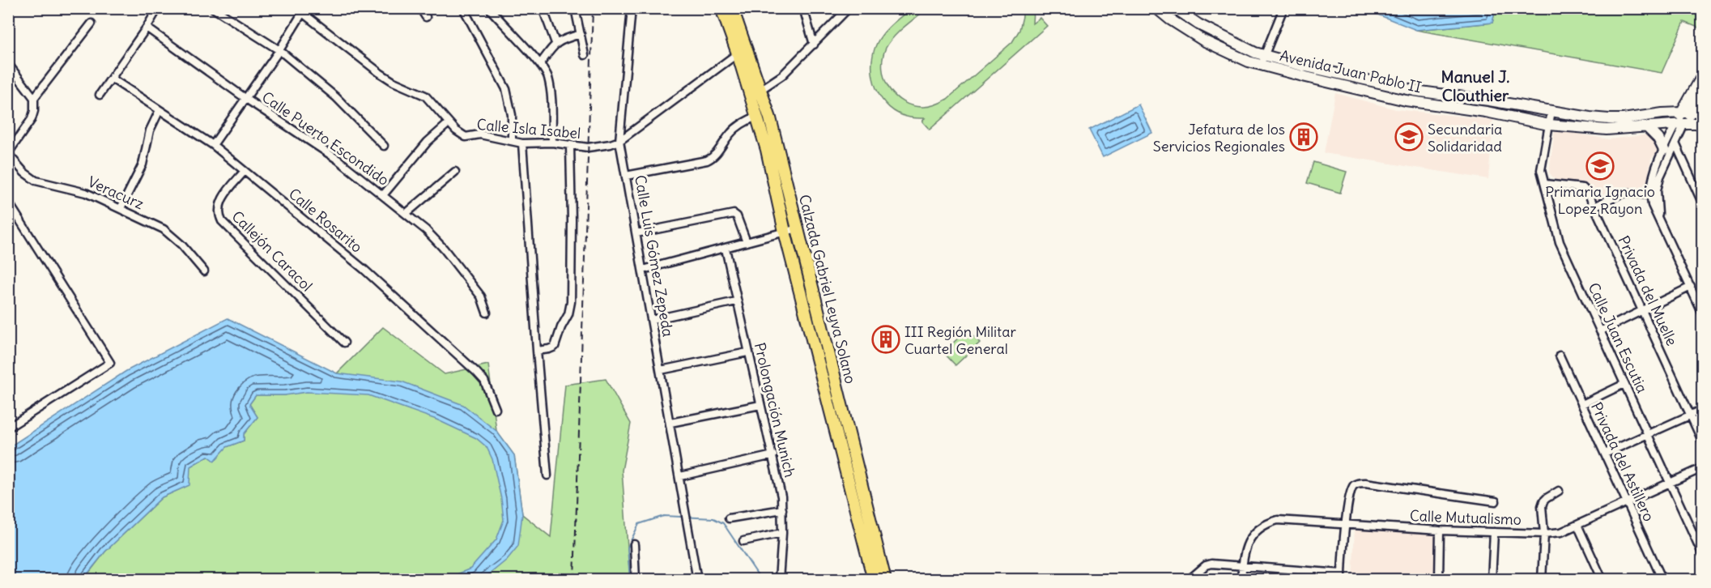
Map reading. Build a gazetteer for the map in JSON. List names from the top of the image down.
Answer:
{
  "streets": {
    "main road": ["Avenida Juan Pablo II", "Calzada Gabriel Leyva Solano"],
    "street": [
      "Calle Isla Isabel",
      "Calle Puerto Escondido",
      "Veracurz",
      "Calle Rosarito",
      "Callejón Caracol",
      "Calle Luis Gómez Zepeda",
      "Privada del Muelle",
      "Calle Juan Escutia",
      "Prolongación Munich",
      "Privada del Astillero",
      "Calle Mutualismo"
    ]
  },
  "crossings": [
    ["Avenida Juan Pablo II", "Calle Juan Escutia"],
    ["Calle Isla Isabel", "Calle Luis Gómez Zepeda"],
    ["Calle Rosarito", "Callejón Caracol"],
    ["Privada del Muelle", "Calle Juan Escutia"],
    ["Calle Juan Escutia", "Calle Mutualismo"],
    ["Privada del Astillero", "Calle Mutualismo"]
  ],
  "districts": ["Manuel J. Clouthier"],
  "places": {
    "building": ["Jefatura de los Servicios Regionales", "III Región Militar Cuartel General"],
    "school or university": ["Secundaria Solidaridad", "Primaria Ignacio Lopez Rayon"]
  }
}
